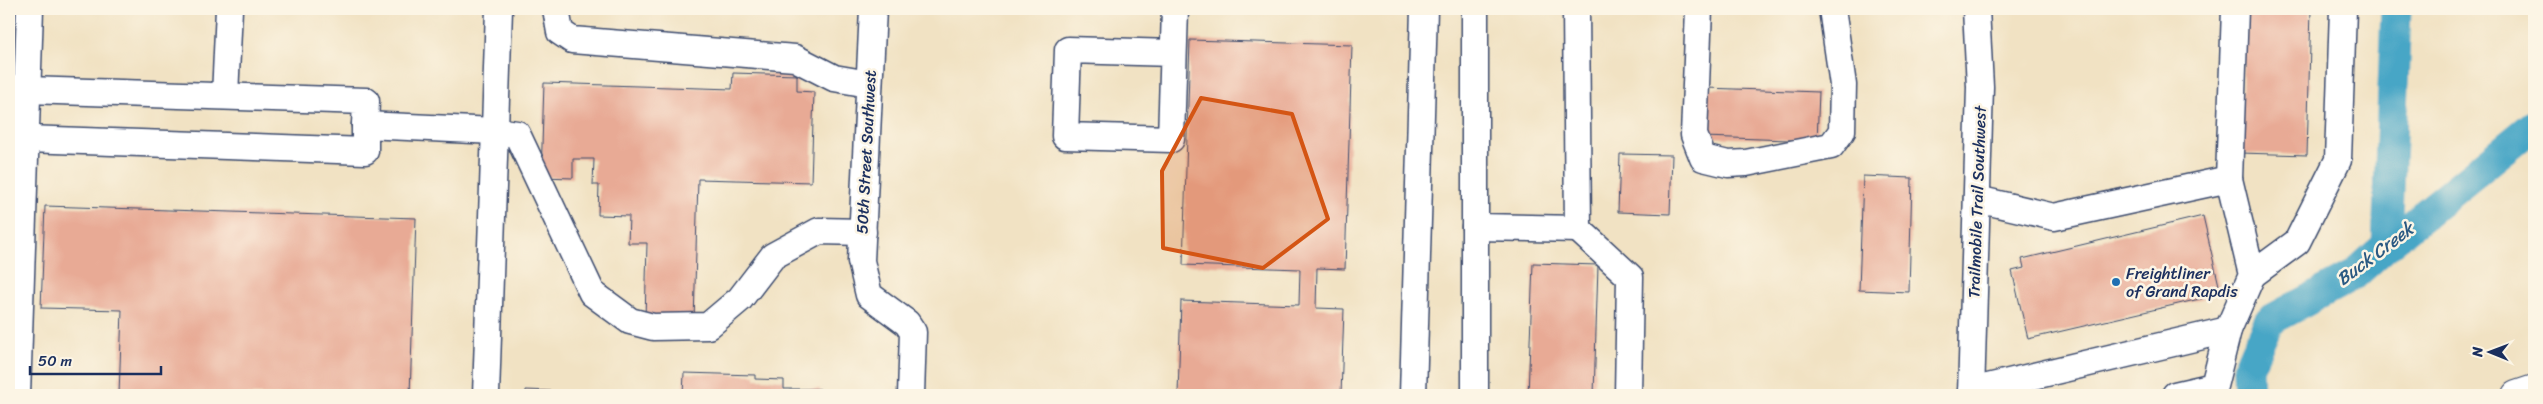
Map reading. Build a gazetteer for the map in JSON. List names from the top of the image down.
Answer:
{
  "streets": {
    "street": ["50th Street Southwest", "Trailmobile Trail Southwest"]
  },
  "water": ["Buck Creek"],
  "places": ["Freightliner of Grand Rapdis"],
  "scale_bar": "50 m",
  "north": "left"
}
